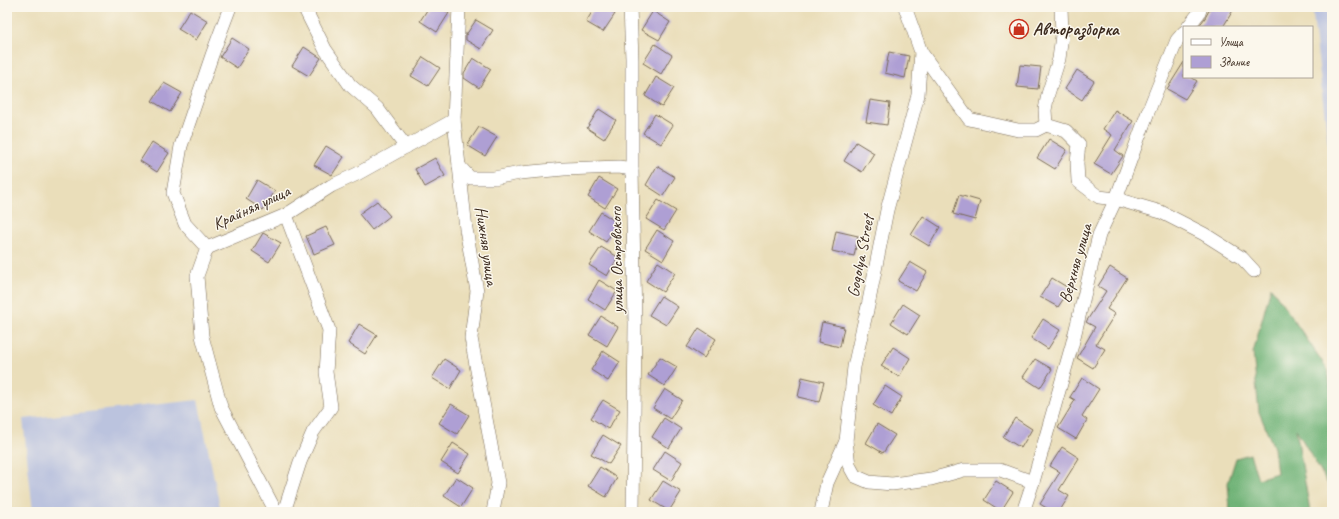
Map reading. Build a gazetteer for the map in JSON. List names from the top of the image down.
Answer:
{
  "streets": {
    "street": [
      "Крайняя улица",
      "Нижняя улица",
      "Gogolya Street",
      "улица Островского",
      "Верхняя улица"
    ]
  },
  "crossings": [
    ["Крайняя улица", "Нижняя улица"]
  ],
  "places": {
    "shop": ["Авторазборка"]
  },
  "legend": ["Улица", "Здание"]
}
